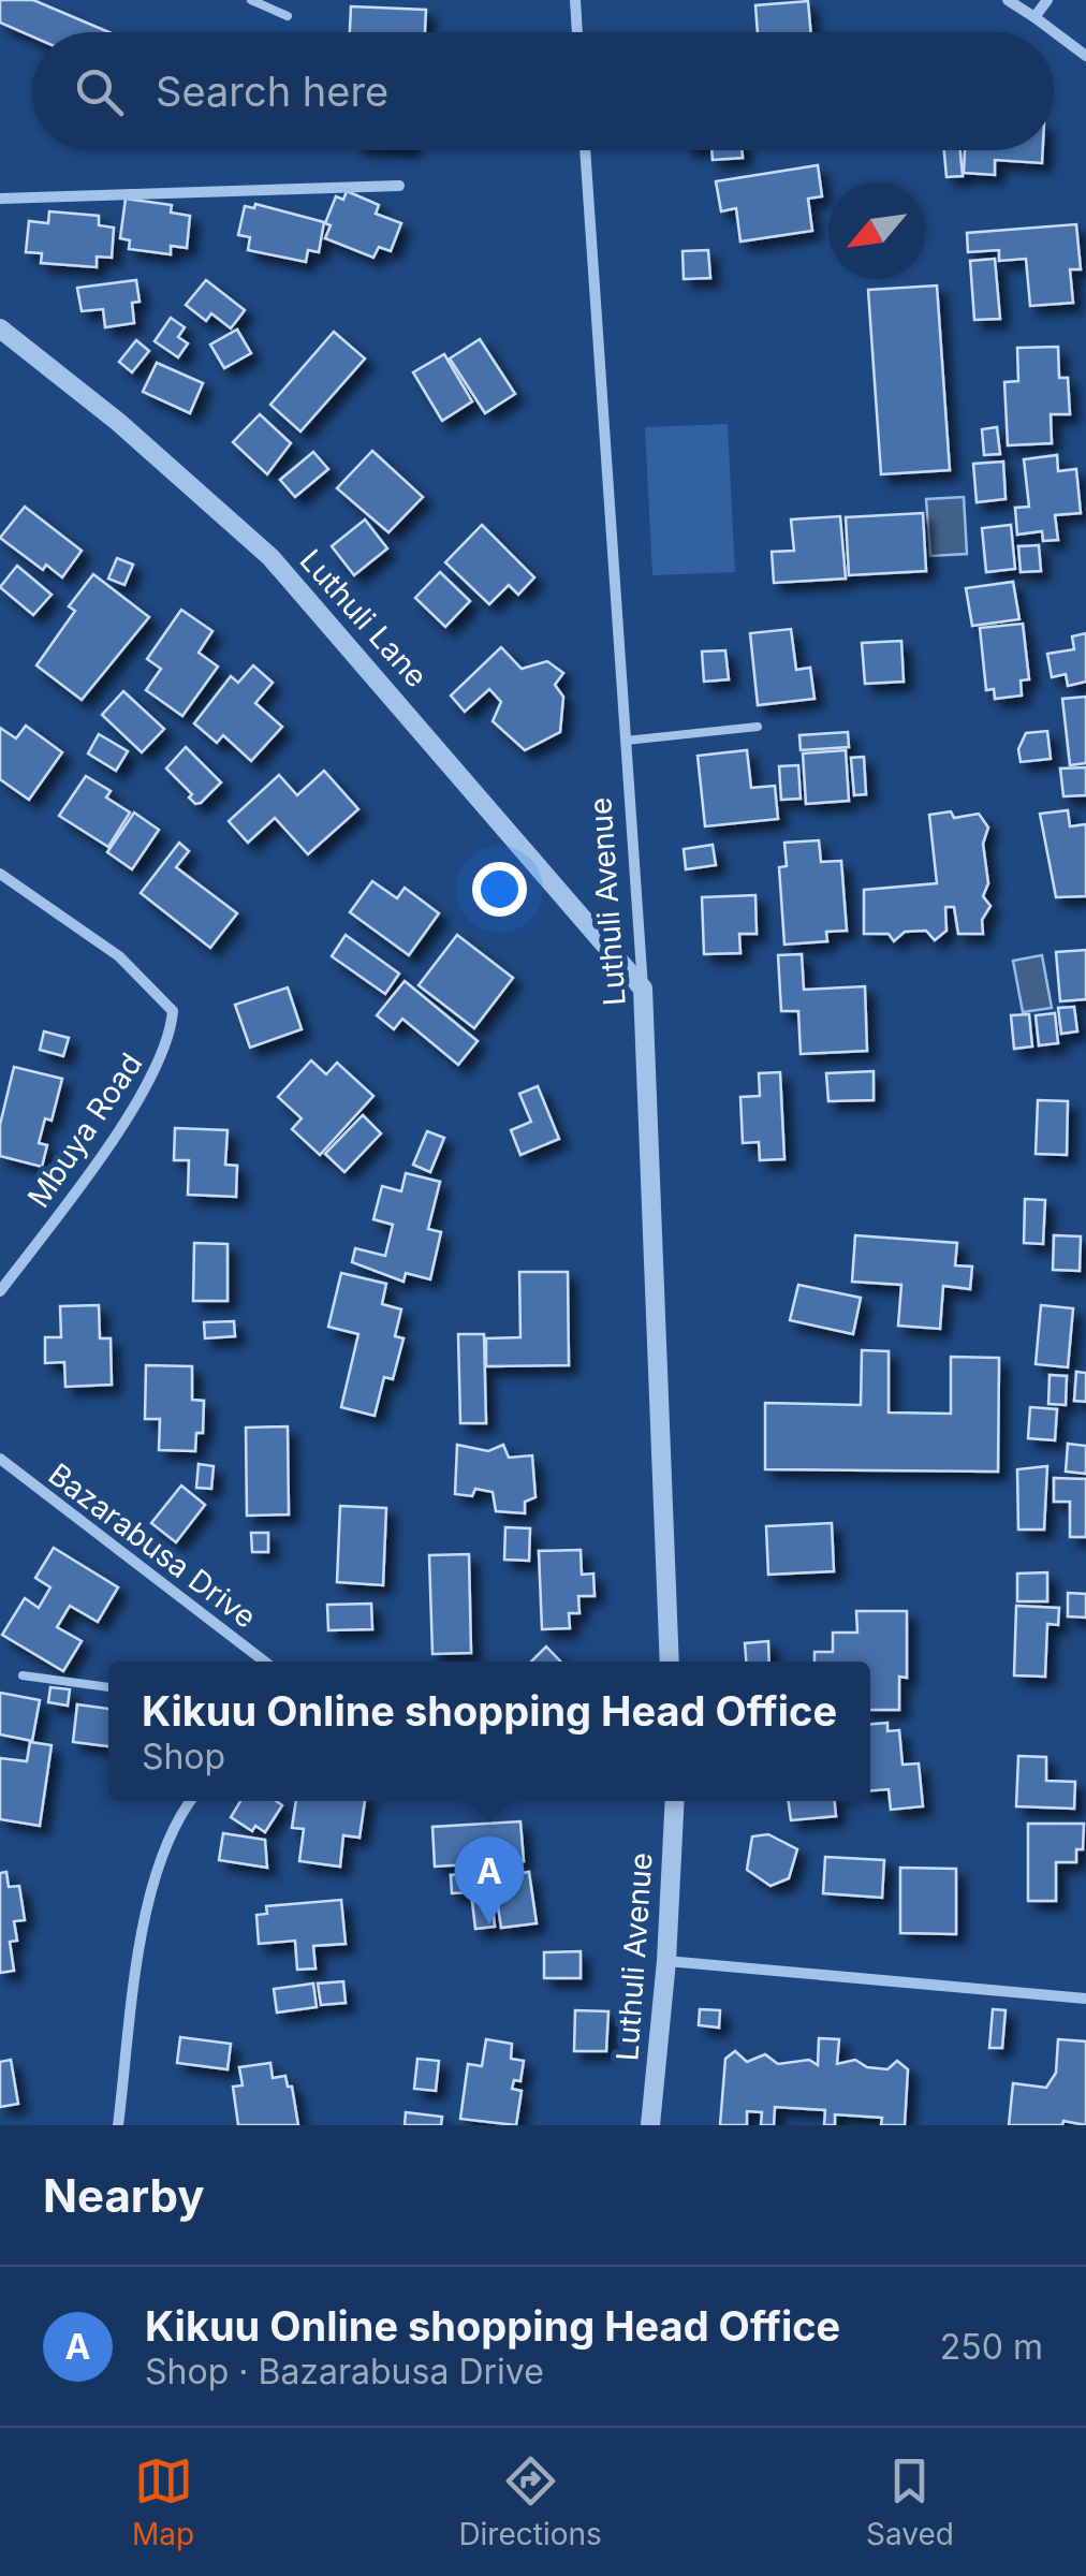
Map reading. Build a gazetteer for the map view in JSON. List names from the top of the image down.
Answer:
{
  "streets": {
    "street": [
      "Luthuli Lane",
      "Luthuli Avenue",
      "Mbuya Road",
      "Bazarabusa Drive"
    ]
  },
  "crossings": [
    ["Luthuli Lane", "Luthuli Avenue"]
  ],
  "north": "bottom left",
  "page": {
    "search": "Search here",
    "popup": ["Kikuu Online shopping Head Office", "Shop"],
    "pins": "A",
    "heading": "Nearby",
    "list": [
      {
        "mark": "A",
        "name": "Kikuu Online shopping Head Office",
        "note": "Shop · Bazarabusa Drive",
        "value": "250 m"
      }
    ],
    "nav": ["Map", "Directions", "Saved"]
  }
}
